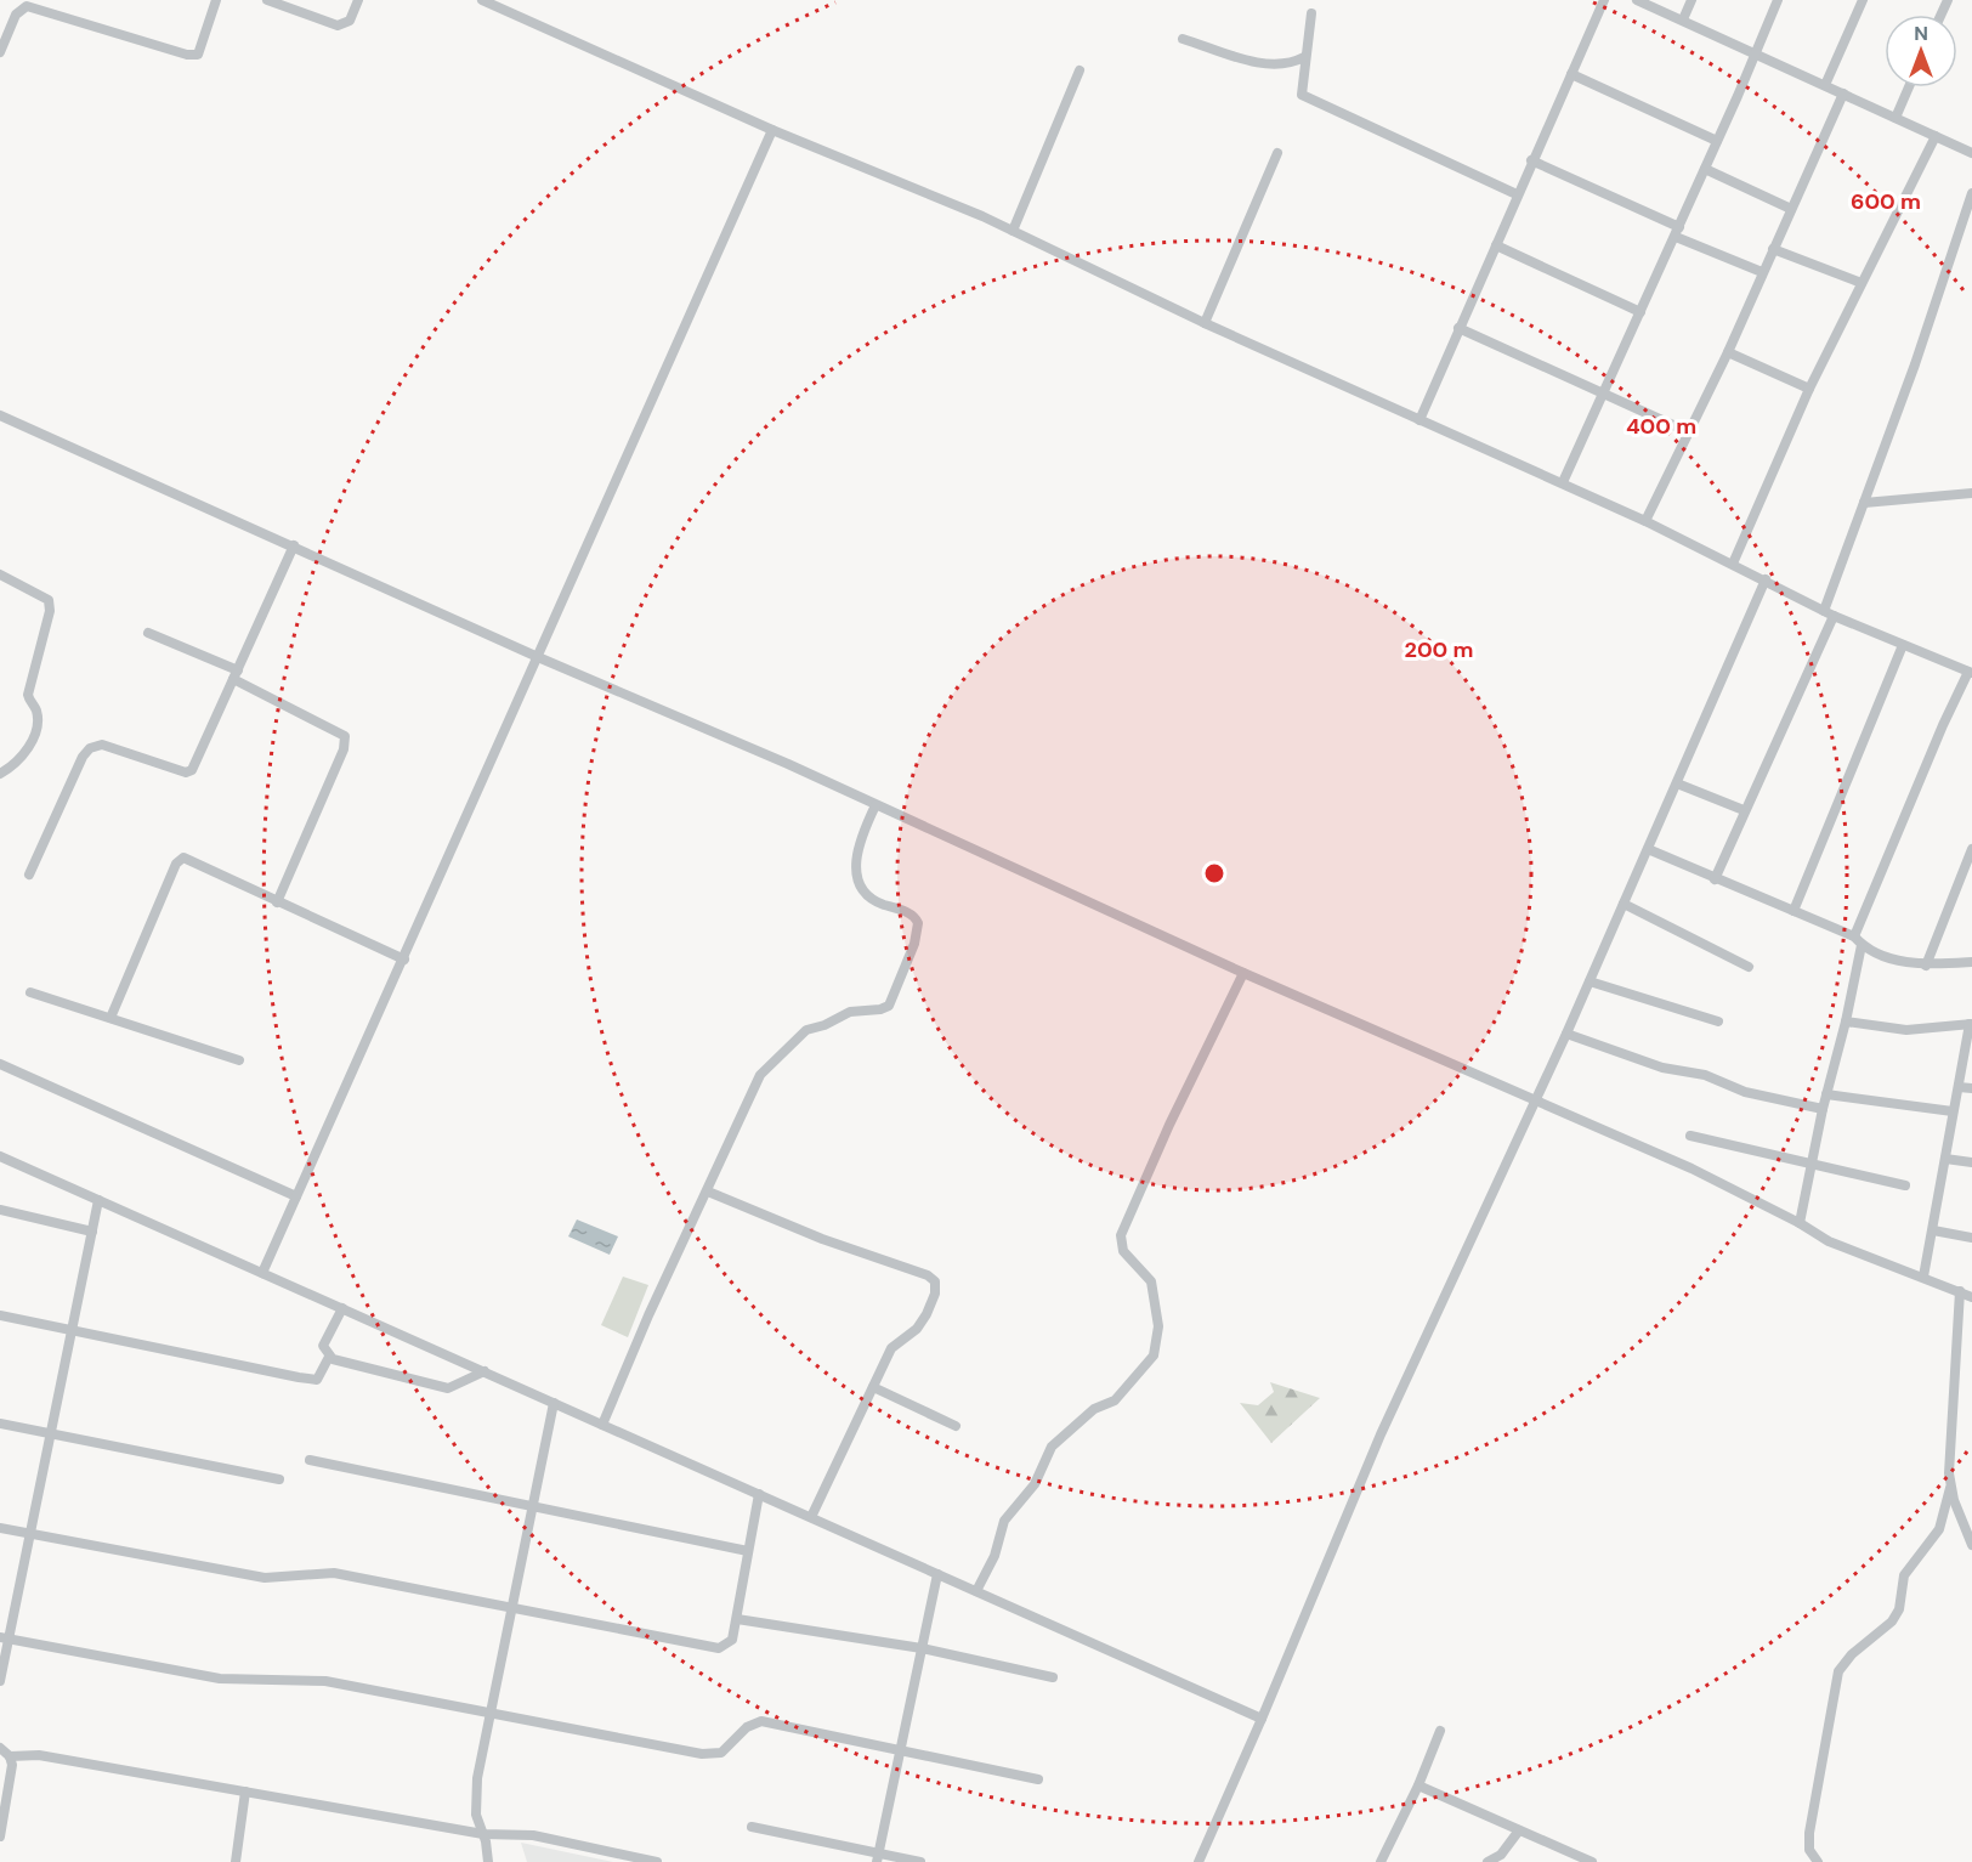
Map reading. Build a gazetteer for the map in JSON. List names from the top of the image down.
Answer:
{
  "north": "top",
  "rings": ["600 m", "400 m", "200 m"]
}
